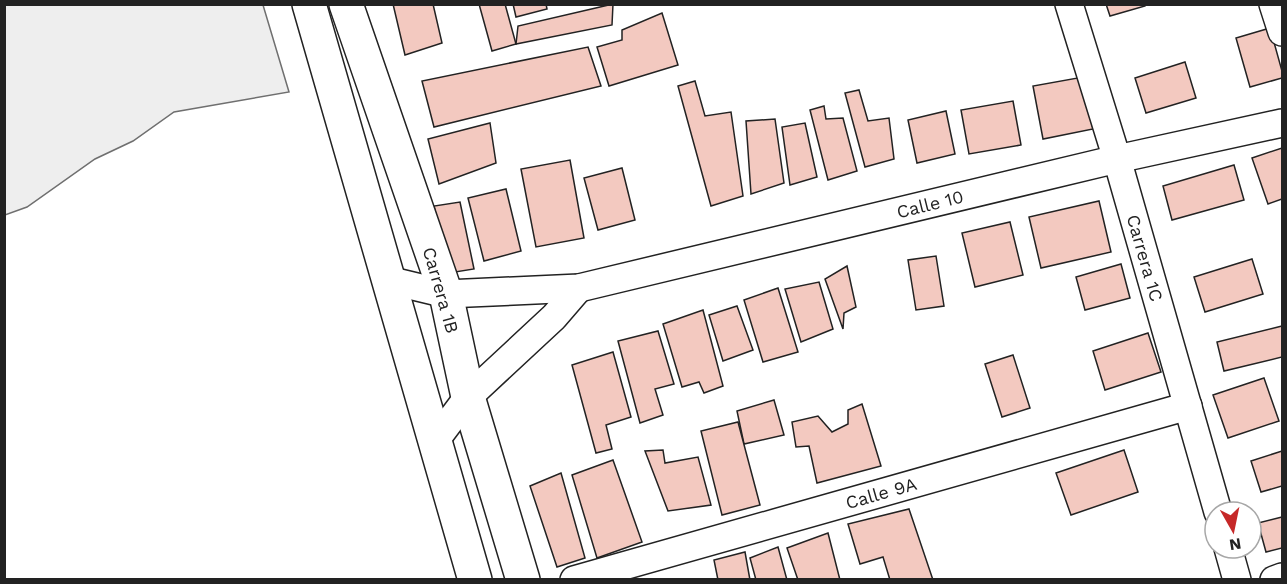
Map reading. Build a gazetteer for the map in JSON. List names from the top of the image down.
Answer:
{
  "streets": {
    "street": [
      "Calle 10",
      "Carrera 1C",
      "Carrera 1B",
      "Calle 9A"
    ]
  },
  "crossings": [
    ["Calle 10", "Carrera 1C"],
    ["Calle 10", "Carrera 1B"],
    ["Carrera 1C", "Calle 9A"]
  ],
  "north": "bottom"
}
